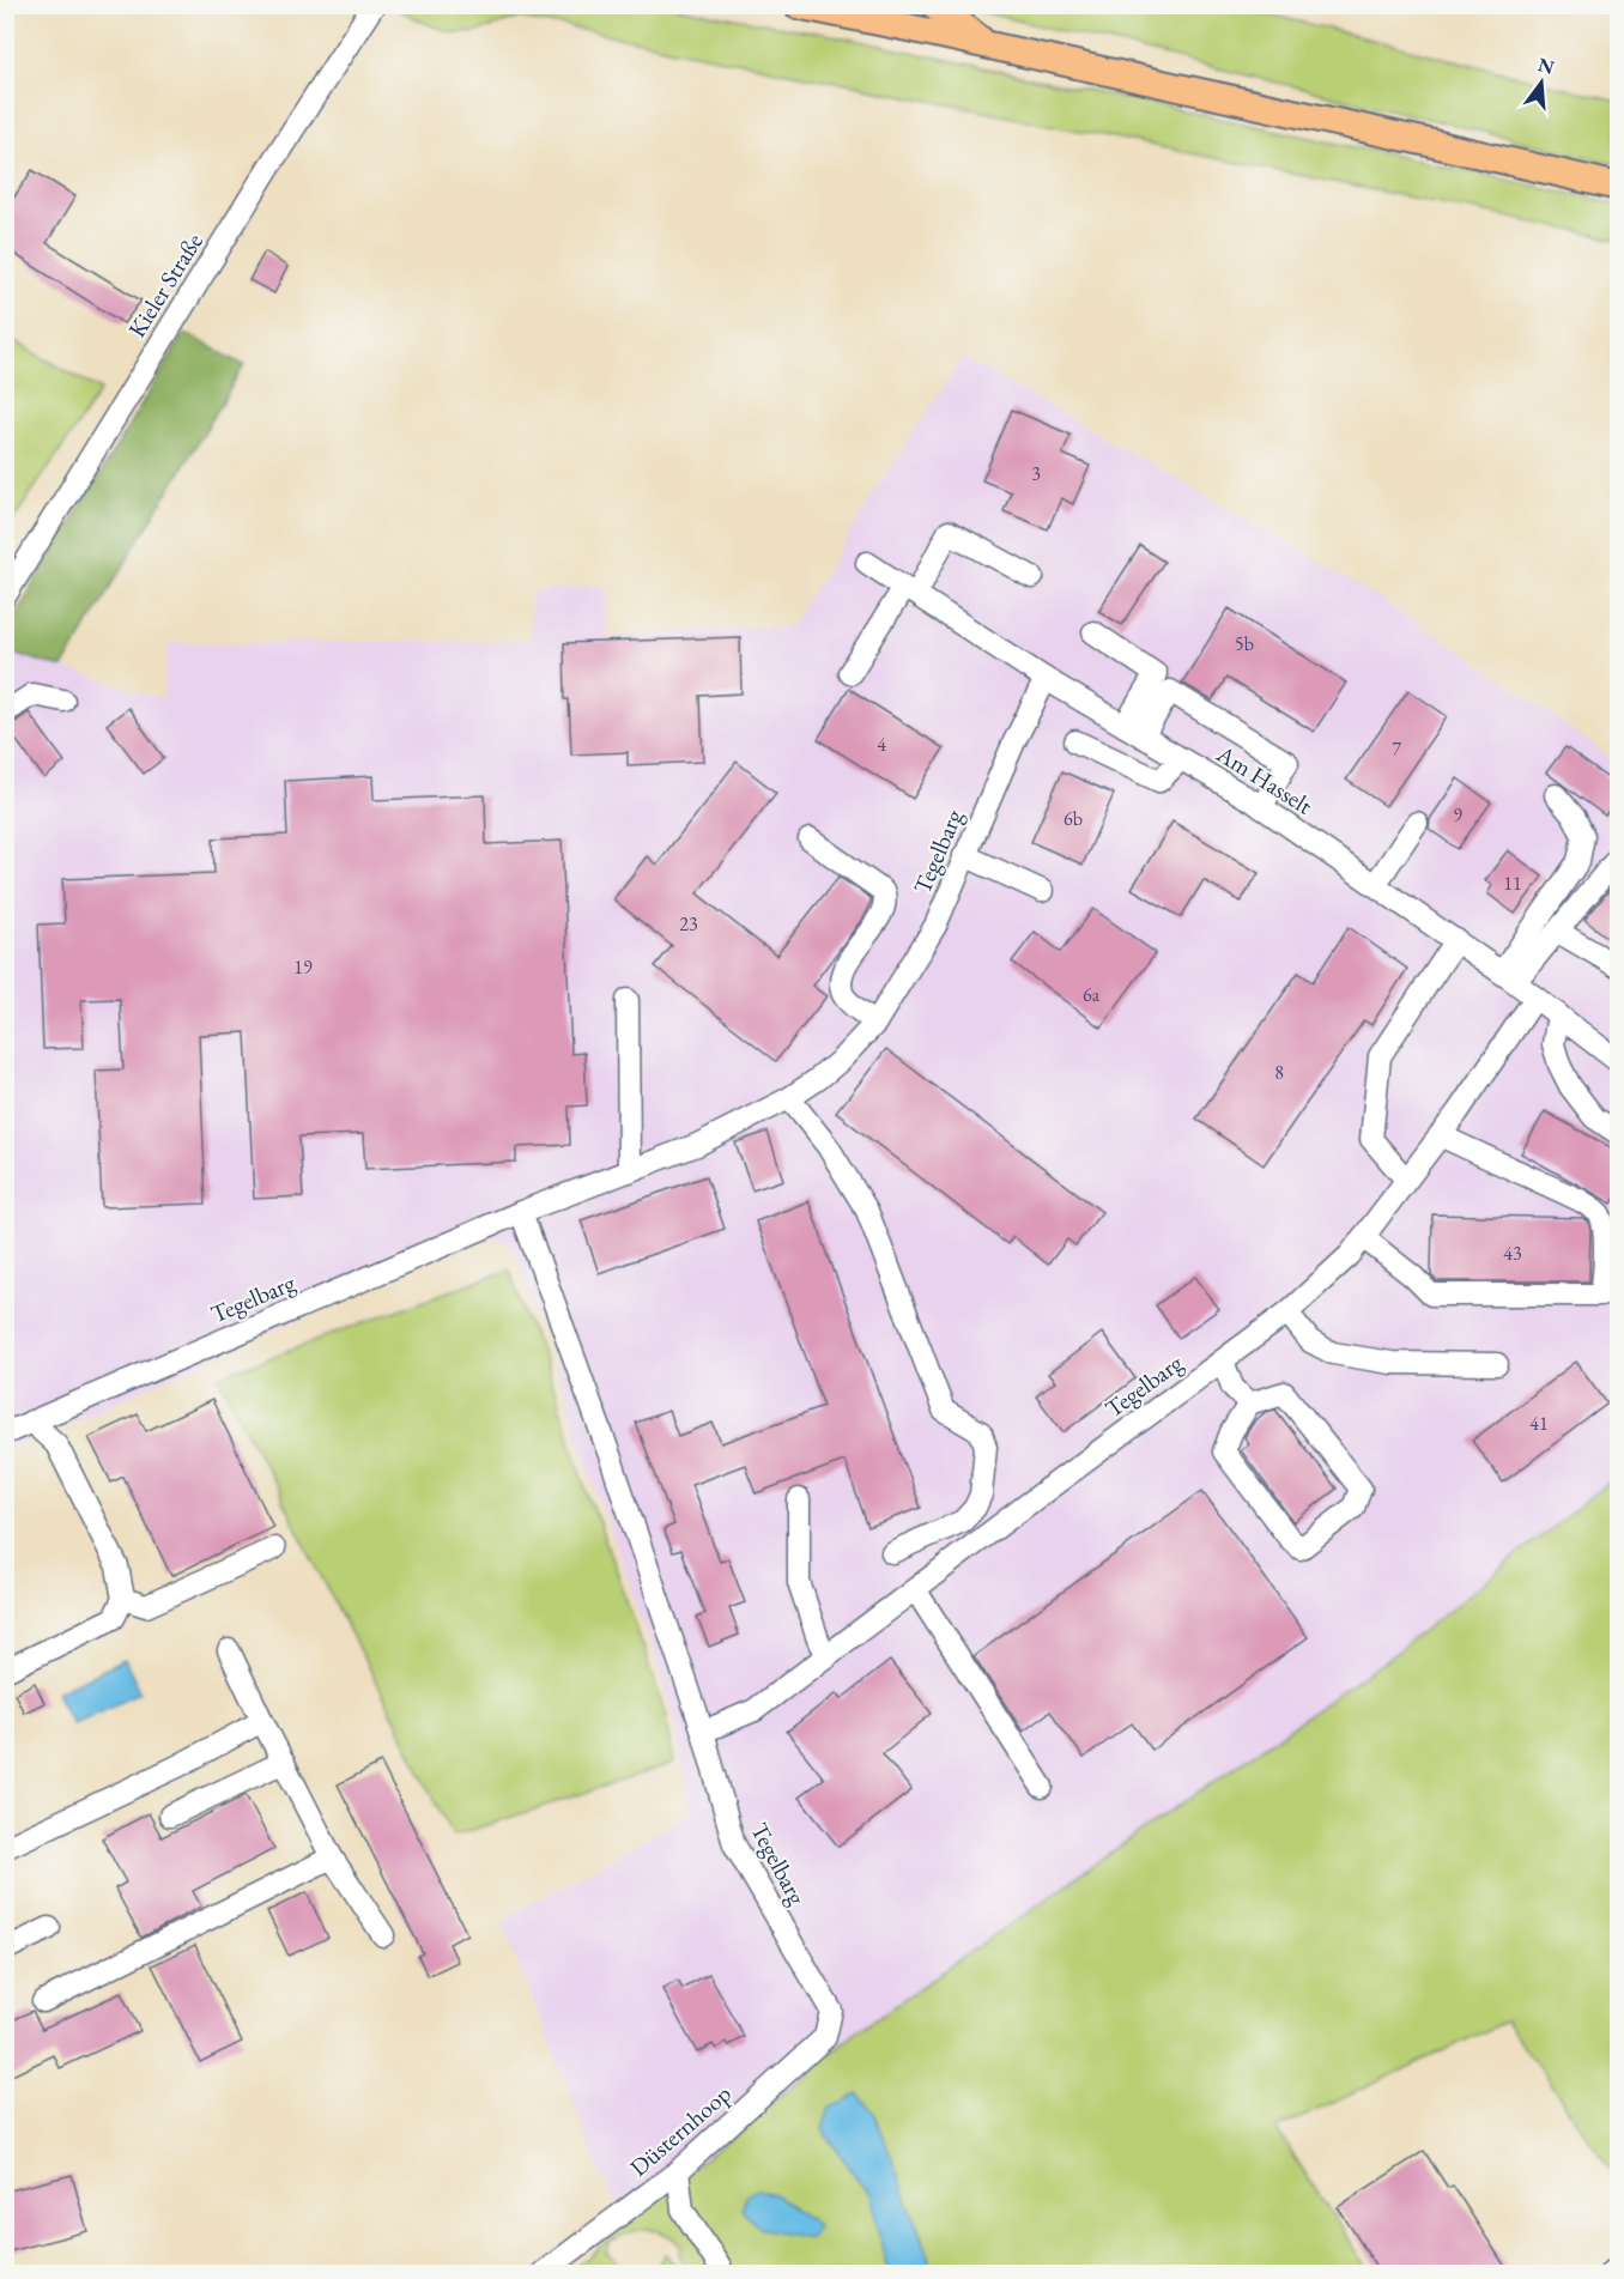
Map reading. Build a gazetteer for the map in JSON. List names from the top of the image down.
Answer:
{
  "streets": {
    "street": [
      "Kieler Straße",
      "Am Hasselt",
      "Tegelbarg",
      "Düsternhoop"
    ]
  },
  "crossings": [
    ["Am Hasselt", "Tegelbarg"],
    ["Tegelbarg", "Düsternhoop"]
  ],
  "house_numbers": [
    "3",
    "5b",
    "4",
    "7",
    "9",
    "6b",
    "11",
    "23",
    "19",
    "6a",
    "8",
    "43",
    "41"
  ],
  "north": "top"
}
